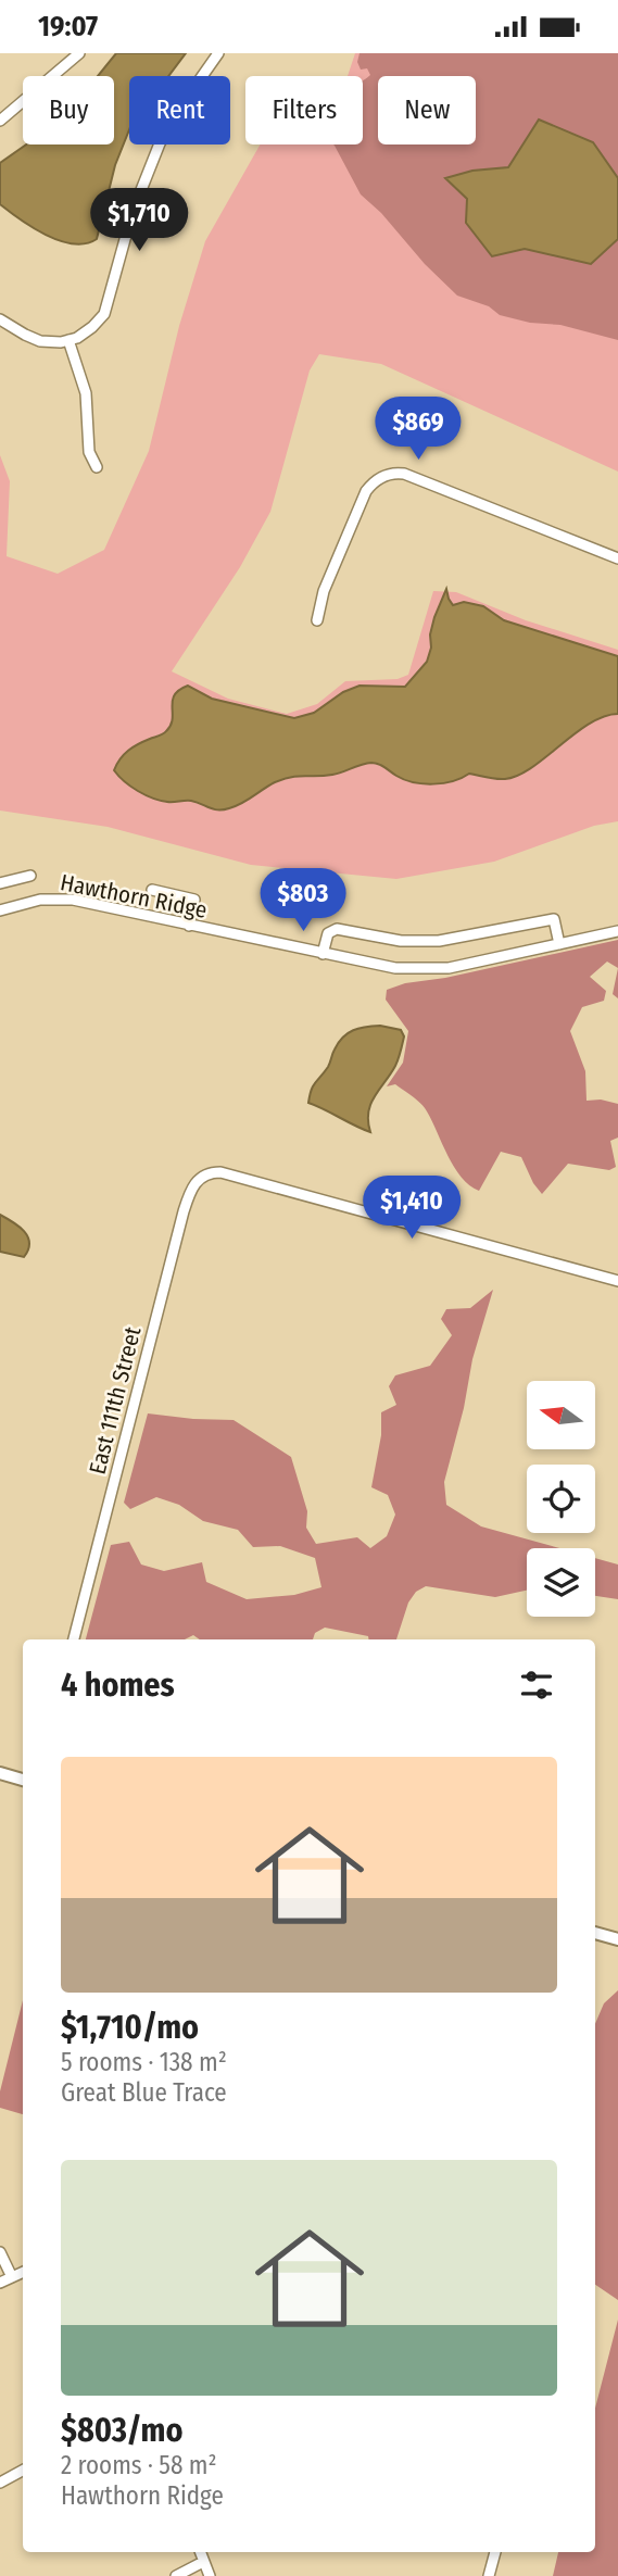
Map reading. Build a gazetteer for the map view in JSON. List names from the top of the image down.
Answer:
{
  "streets": {
    "street": ["Hawthorn Ridge", "East 111th Street"]
  },
  "north": "left",
  "page": {
    "status": "19:07",
    "chip": [
      "Buy",
      "Rent",
      "Filters",
      "New"
    ],
    "price": [
      "$1,710",
      "$869",
      "$803",
      "$1,410"
    ],
    "heading": "4 homes",
    "list": [
      {
        "name": "$1,710/mo",
        "note": "5 rooms · 138 m² · Great Blue Trace"
      },
      {
        "name": "$803/mo",
        "note": "2 rooms · 58 m² · Hawthorn Ridge"
      }
    ]
  }
}
